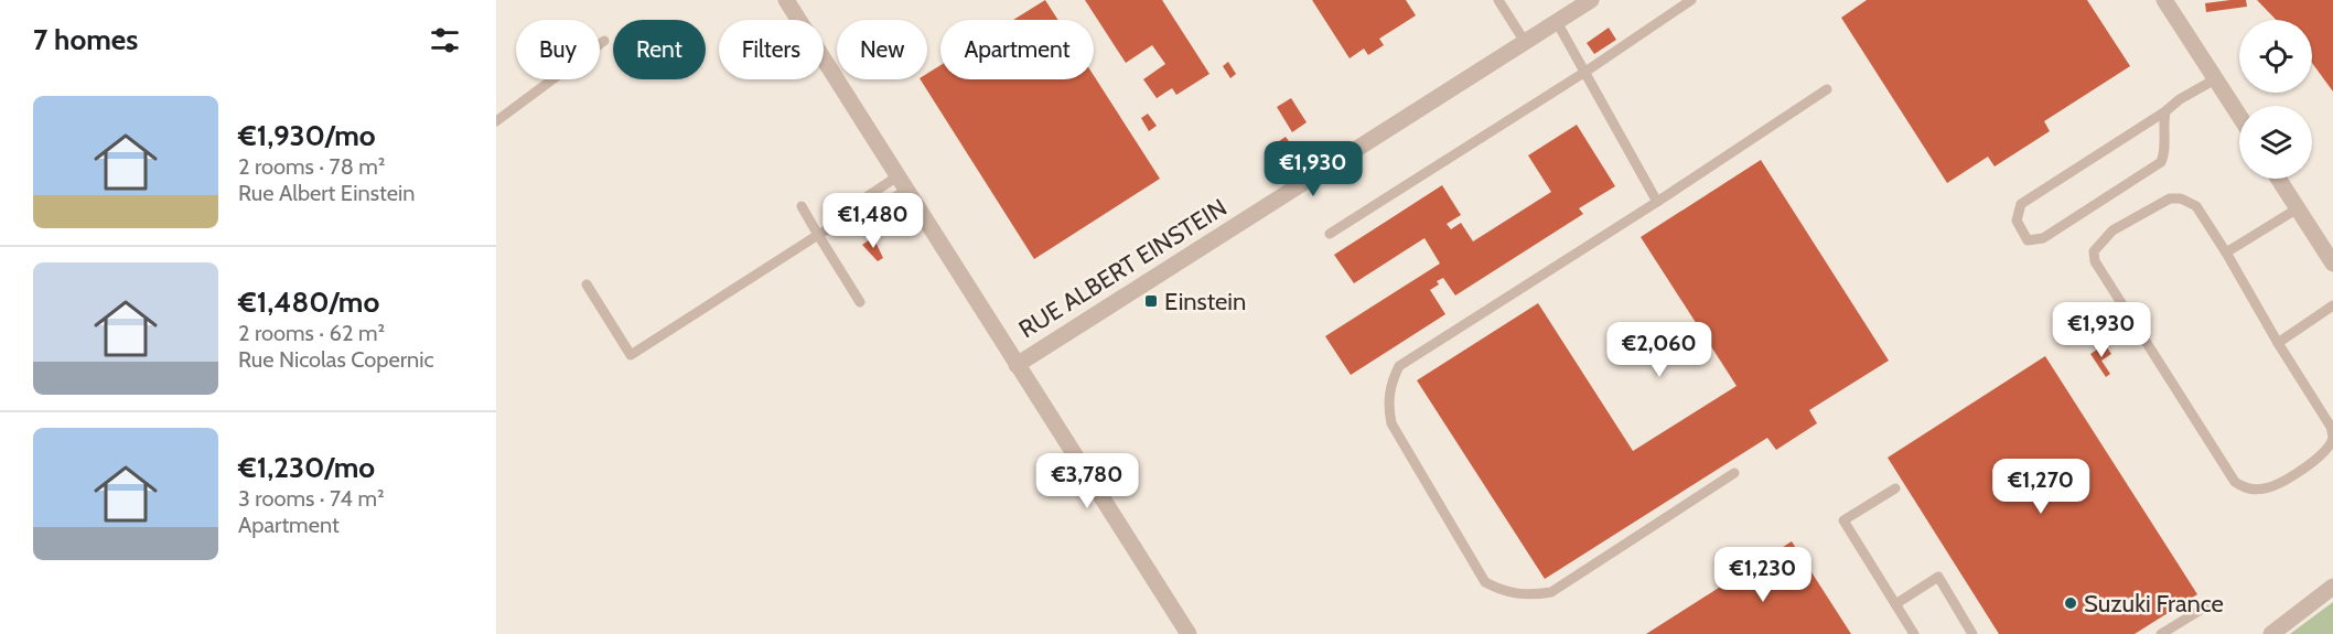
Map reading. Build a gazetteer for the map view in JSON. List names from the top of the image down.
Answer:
{
  "streets": {
    "street": ["RUE ALBERT EINSTEIN"]
  },
  "places": {
    "transit": ["Einstein"],
    "other": ["Suzuki France"]
  },
  "page": {
    "heading": "7 homes",
    "chip": [
      "Buy",
      "Rent",
      "Filters",
      "New",
      "Apartment"
    ],
    "list": [
      {
        "name": "€1,930/mo",
        "note": "2 rooms · 78 m² · Rue Albert Einstein"
      },
      {
        "name": "€1,480/mo",
        "note": "2 rooms · 62 m² · Rue Nicolas Copernic"
      },
      {
        "name": "€1,230/mo",
        "note": "3 rooms · 74 m² · Apartment"
      }
    ],
    "price": [
      "€1,930",
      "€1,480",
      "€1,930",
      "€2,060",
      "€3,780",
      "€1,270",
      "€1,230"
    ]
  }
}
